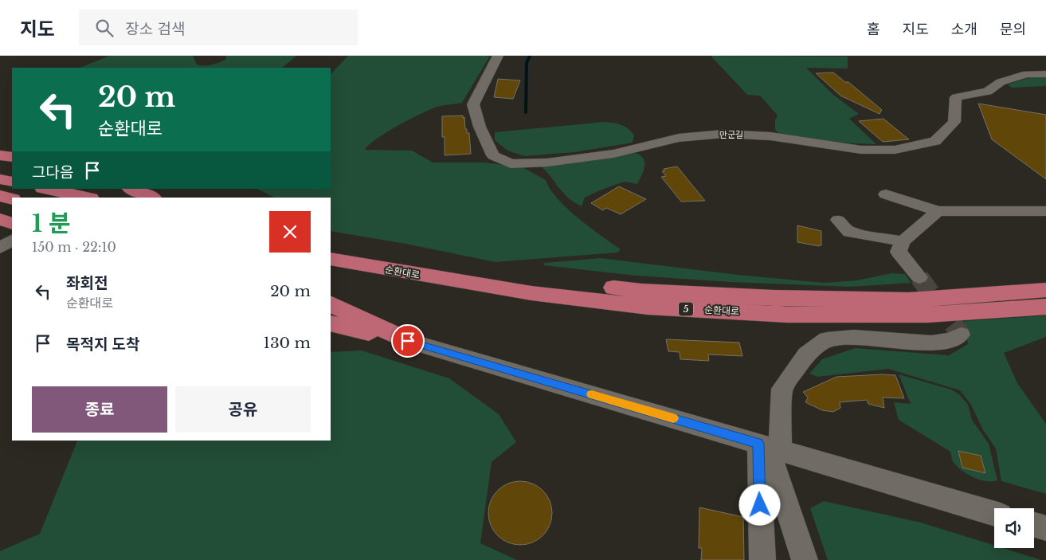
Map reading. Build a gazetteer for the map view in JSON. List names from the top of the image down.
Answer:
{
  "streets": {
    "highway": ["순환대로", "5"],
    "street": ["만군길"]
  },
  "page": {
    "header": "지도",
    "search": "장소 검색",
    "nav": [
      "홈",
      "지도",
      "소개",
      "문의"
    ],
    "turn": ["20 m", "순환대로"],
    "then": "그다음",
    "heading": ["1 분", "150 m · 22:10"],
    "list": [
      {
        "name": "좌회전",
        "note": "순환대로",
        "value": "20 m"
      },
      {
        "name": "목적지 도착",
        "value": "130 m"
      }
    ],
    "buttons": ["종료", "공유"]
  }
}
